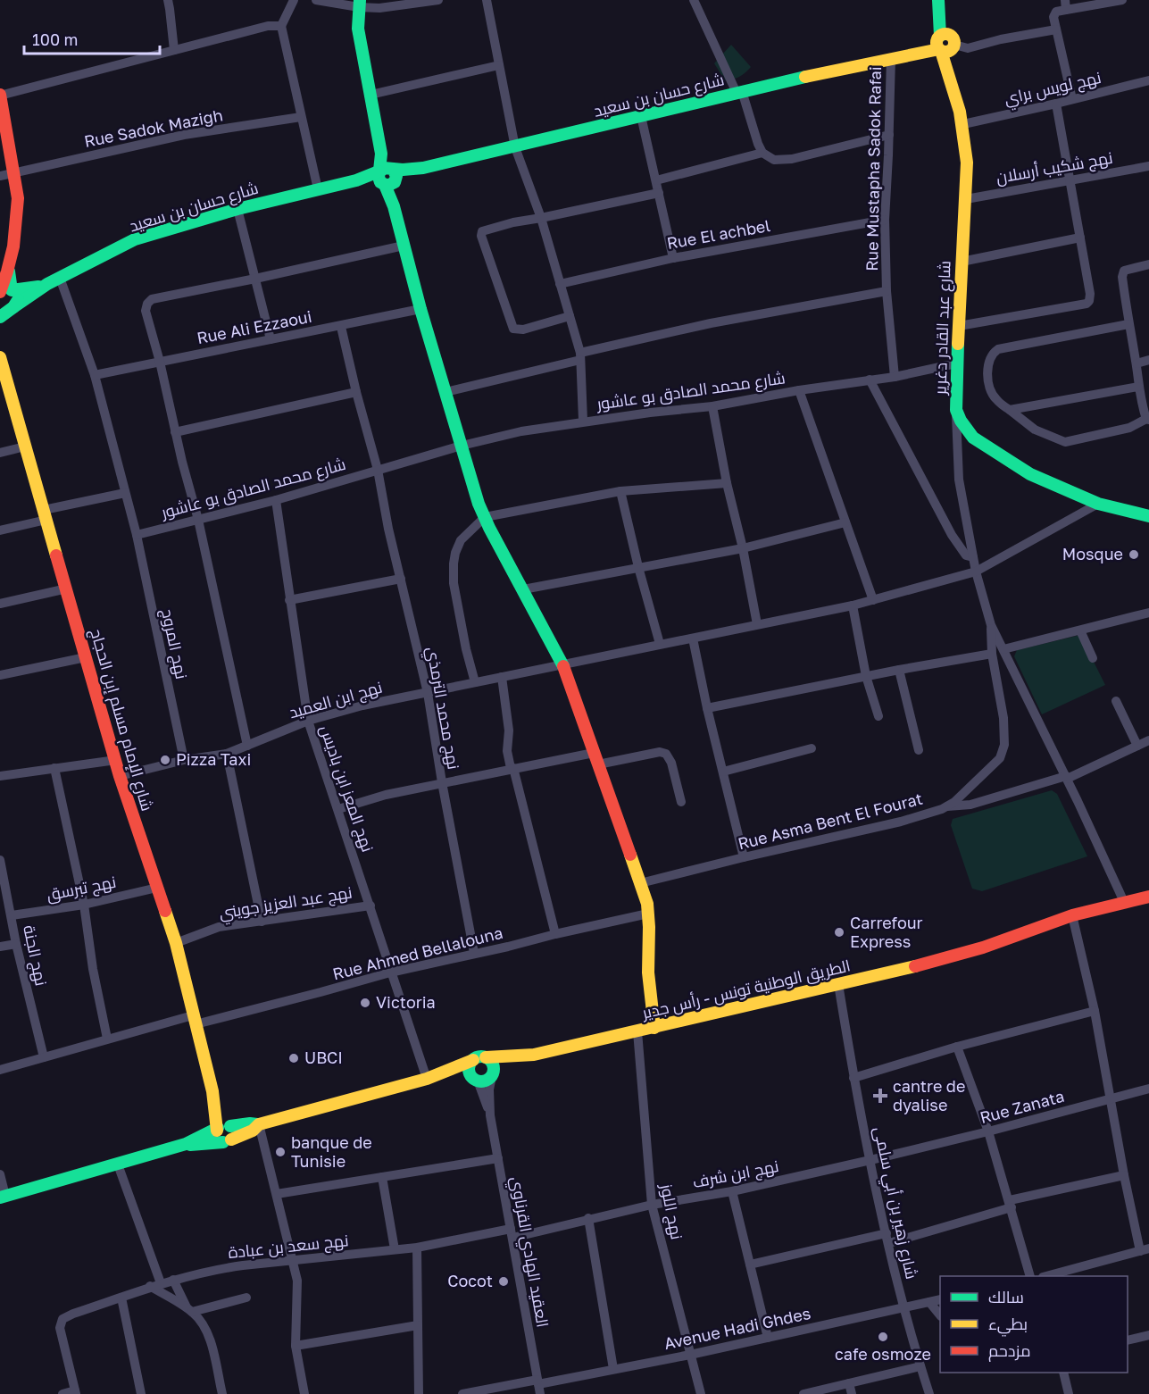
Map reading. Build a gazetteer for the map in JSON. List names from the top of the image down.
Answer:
{
  "streets": {
    "street": [
      "نهج لويس براي",
      "شارع حسان بن سعيد",
      "Rue Sadok Mazigh",
      "نهج شكيب أرسلان",
      "Rue Mustapha Sadok Rafai",
      "Rue El achbel",
      "Rue Ali Ezzaoui",
      "شارع عبد القادر دغرير",
      "شارع محمد الصادق بو عاشور",
      "نهج المروج",
      "نهج ابن العميد",
      "نهج محمد الترمذي",
      "شارع اﻹمام مسلم إبن الحجاج",
      "نهج المعز ابن باديس",
      "Rue Asma Bent El Fourat",
      "نهج تبرسق",
      "نهج عبد العزيز جويني",
      "Rue Ahmed Bellalouna",
      "نهج الجنة",
      "الطريق الوطنية تونس - رأس جدير",
      "Rue Zanata",
      "نهج ابن شرف",
      "شارع زهير بن أبي سلمى",
      "نهج اللوز",
      "نهج سعد بن عبادة",
      "العقيد الهادي القرناوي",
      "Avenue Hadi Ghdes"
    ]
  },
  "crossings": [
    ["نهج لويس براي", "شارع عبد القادر دغرير"],
    ["شارع حسان بن سعيد", "Rue Mustapha Sadok Rafai"],
    ["شارع حسان بن سعيد", "شارع عبد القادر دغرير"],
    ["شارع حسان بن سعيد", "نهج المروج"],
    ["نهج شكيب أرسلان", "شارع عبد القادر دغرير"],
    ["Rue Mustapha Sadok Rafai", "Rue El achbel"],
    ["Rue Mustapha Sadok Rafai", "شارع محمد الصادق بو عاشور"],
    ["Rue Ali Ezzaoui", "نهج المروج"],
    ["Rue Ali Ezzaoui", "نهج محمد الترمذي"],
    ["شارع عبد القادر دغرير", "شارع محمد الصادق بو عاشور"],
    ["شارع عبد القادر دغرير", "نهج ابن العميد"],
    ["شارع محمد الصادق بو عاشور", "نهج المروج"],
    ["شارع محمد الصادق بو عاشور", "نهج محمد الترمذي"],
    ["شارع محمد الصادق بو عاشور", "نهج المعز ابن باديس"],
    ["نهج المروج", "نهج ابن العميد"],
    ["نهج ابن العميد", "نهج محمد الترمذي"],
    ["نهج ابن العميد", "شارع اﻹمام مسلم إبن الحجاج"],
    ["نهج ابن العميد", "نهج المعز ابن باديس"],
    ["نهج محمد الترمذي", "Rue Ahmed Bellalouna"],
    ["شارع اﻹمام مسلم إبن الحجاج", "نهج تبرسق"],
    ["شارع اﻹمام مسلم إبن الحجاج", "نهج عبد العزيز جويني"],
    ["شارع اﻹمام مسلم إبن الحجاج", "Rue Ahmed Bellalouna"],
    ["نهج المعز ابن باديس", "نهج عبد العزيز جويني"],
    ["نهج المعز ابن باديس", "Rue Ahmed Bellalouna"],
    ["نهج المعز ابن باديس", "الطريق الوطنية تونس - رأس جدير"],
    ["نهج تبرسق", "نهج الجنة"],
    ["Rue Ahmed Bellalouna", "نهج الجنة"],
    ["الطريق الوطنية تونس - رأس جدير", "شارع زهير بن أبي سلمى"],
    ["الطريق الوطنية تونس - رأس جدير", "نهج اللوز"],
    ["Rue Zanata", "نهج ابن شرف"],
    ["Rue Zanata", "شارع زهير بن أبي سلمى"],
    ["نهج ابن شرف", "شارع زهير بن أبي سلمى"],
    ["نهج ابن شرف", "نهج اللوز"],
    ["نهج ابن شرف", "نهج سعد بن عبادة"],
    ["نهج ابن شرف", "العقيد الهادي القرناوي"],
    ["شارع زهير بن أبي سلمى", "Avenue Hadi Ghdes"],
    ["نهج اللوز", "Avenue Hadi Ghdes"],
    ["نهج سعد بن عبادة", "العقيد الهادي القرناوي"],
    ["العقيد الهادي القرناوي", "Avenue Hadi Ghdes"]
  ],
  "places": {
    "other": [
      "Mosque",
      "Pizza Taxi",
      "Carrefour Express",
      "Victoria",
      "UBCI",
      "banque de Tunisie",
      "Cocot",
      "cafe osmoze"
    ],
    "health": ["cantre de dyalise"]
  },
  "legend": ["سالك", "بطيء", "مزدحم"],
  "scale_bar": "100 m"
}
